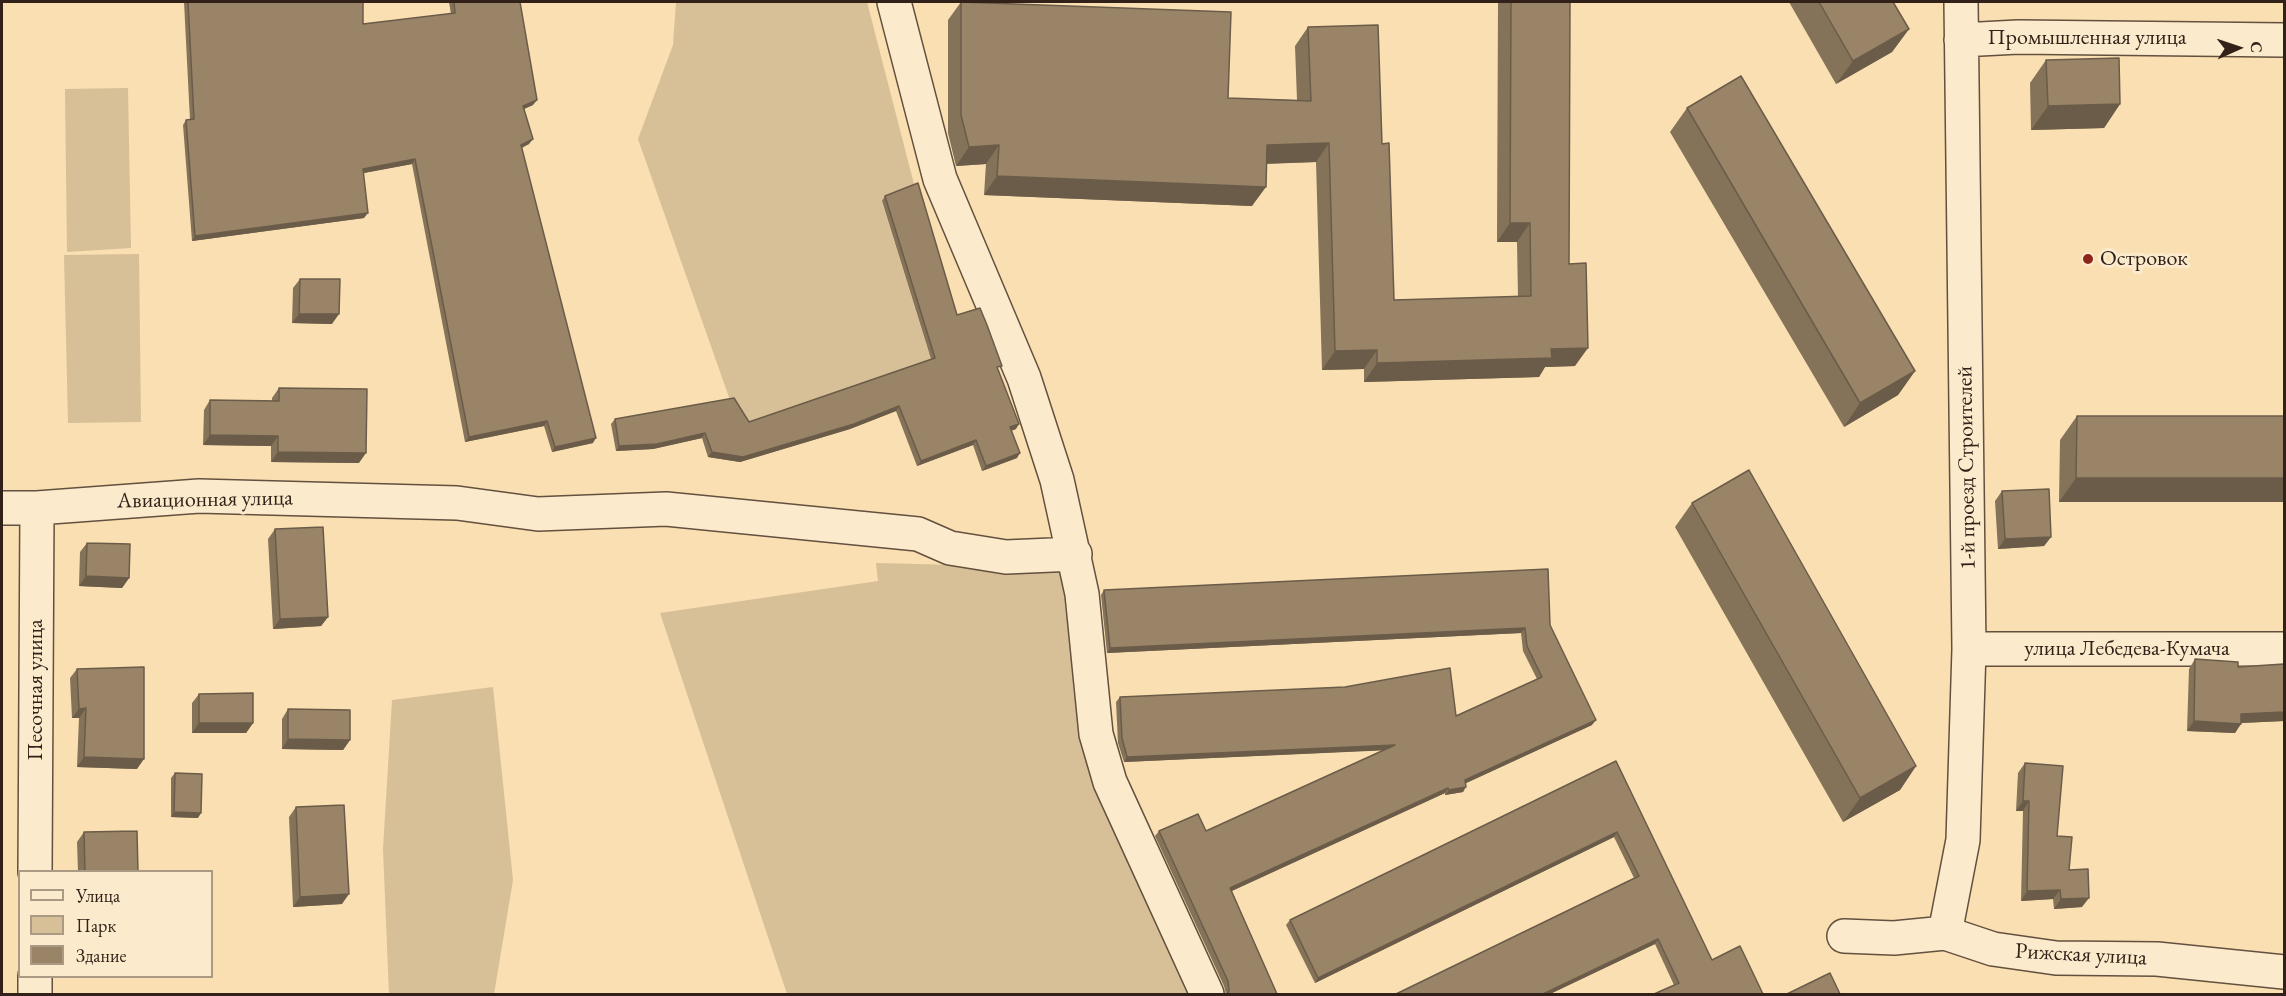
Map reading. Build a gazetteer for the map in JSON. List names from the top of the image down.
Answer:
{
  "streets": {
    "street": [
      "Промышленная улица",
      "1-й проезд Строителей",
      "Авиационная улица",
      "улица Лебедева-Кумача",
      "Песочная улица",
      "Рижская улица"
    ]
  },
  "crossings": [
    ["Промышленная улица", "1-й проезд Строителей"],
    ["1-й проезд Строителей", "улица Лебедева-Кумача"],
    ["1-й проезд Строителей", "Рижская улица"],
    ["Авиационная улица", "Песочная улица"]
  ],
  "places": ["Островок"],
  "legend": ["Улица", "Парк", "Здание"],
  "north": "right"
}
